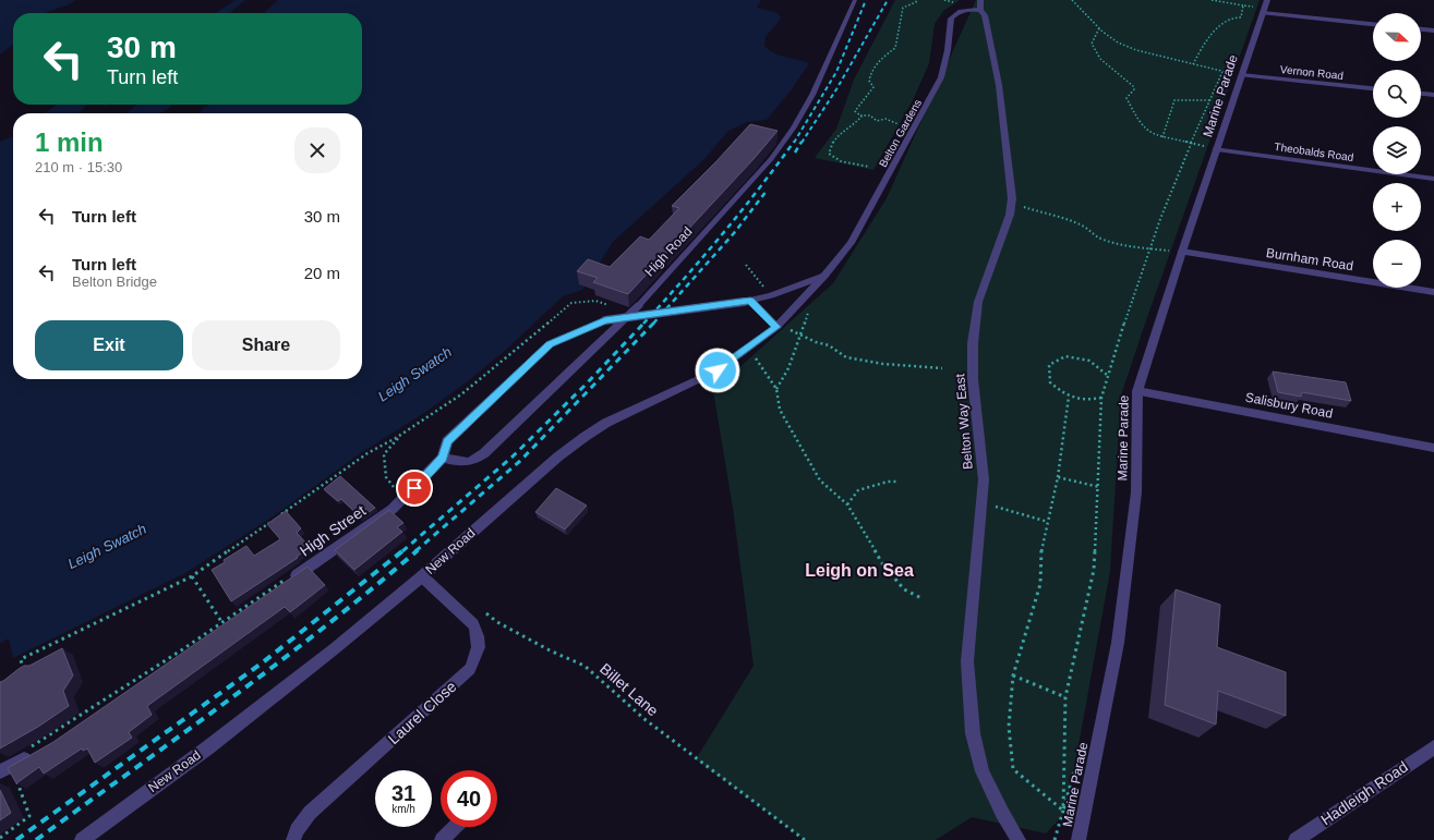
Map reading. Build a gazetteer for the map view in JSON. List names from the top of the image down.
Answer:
{
  "streets": {
    "street": [
      "Vernon Road",
      "Marine Parade",
      "Belton Gardens",
      "Theobalds Road",
      "High Road",
      "Burnham Road",
      "Salisbury Road",
      "Belton Way East",
      "High Street",
      "New Road",
      "Laurel Close",
      "Hadleigh Road"
    ],
    "path": ["Billet Lane"]
  },
  "crossings": [
    ["Vernon Road", "Marine Parade"],
    ["Marine Parade", "Theobalds Road"],
    ["Marine Parade", "Burnham Road"],
    ["Marine Parade", "Salisbury Road"],
    ["Belton Gardens", "Belton Way East"],
    ["Belton Gardens", "New Road"],
    ["High Road", "High Street"],
    ["New Road", "Laurel Close"]
  ],
  "districts": ["Leigh on Sea"],
  "water": ["Leigh Swatch"],
  "north": "right",
  "page": {
    "map_buttons": ["+", "−"],
    "turn": ["30 m", "Turn left"],
    "heading": ["1 min", "210 m · 15:30"],
    "list": [
      {
        "name": "Turn left",
        "value": "30 m"
      },
      {
        "name": "Turn left",
        "note": "Belton Bridge",
        "value": "20 m"
      }
    ],
    "buttons": ["Exit", "Share"],
    "speed": "31 km/h",
    "limit": "40"
  }
}
